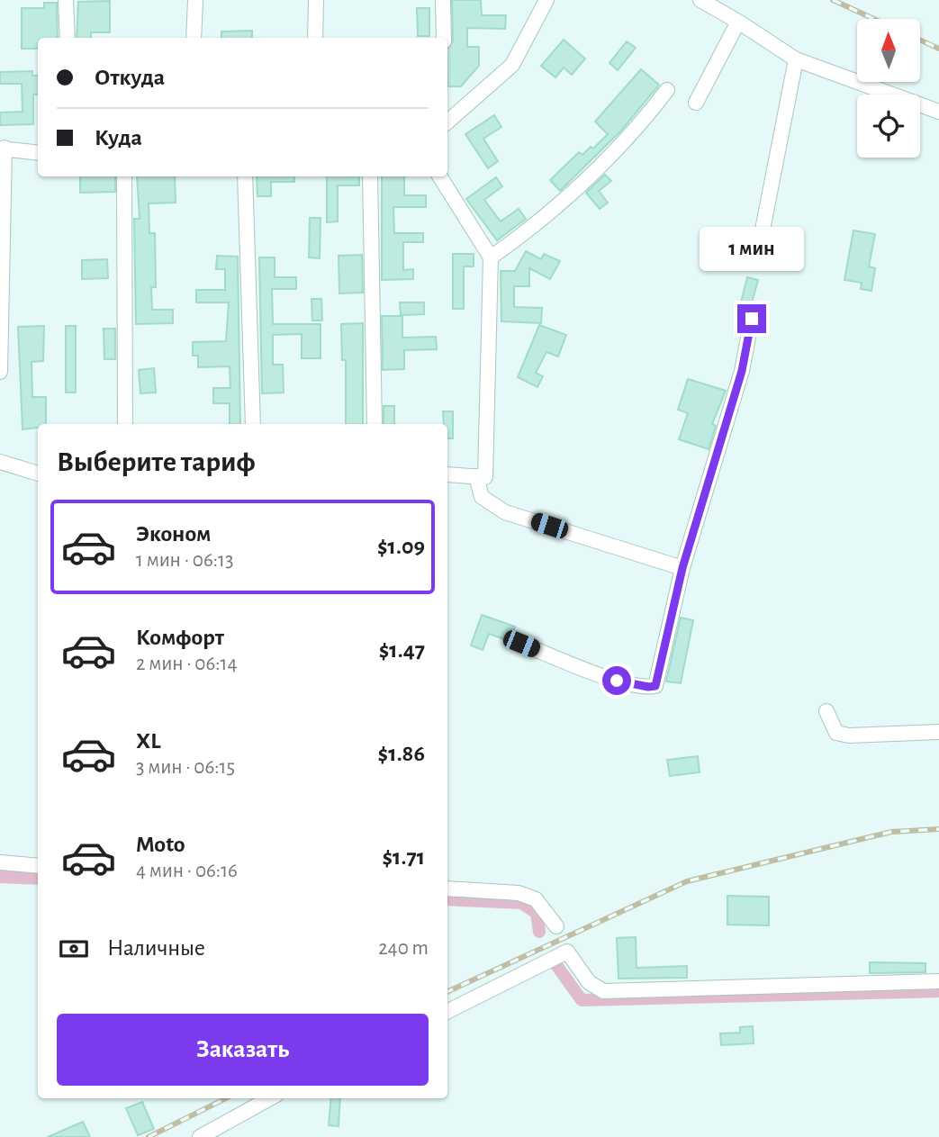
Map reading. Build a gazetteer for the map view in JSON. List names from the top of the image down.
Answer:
{
  "north": "top",
  "page": {
    "banner": ["Откуда", "Куда"],
    "bubble": "1 мин",
    "heading": "Выберите тариф",
    "list": [
      {
        "name": "Эконом",
        "note": "1 мин · 06:13",
        "value": "$1.09"
      },
      {
        "name": "Комфорт",
        "note": "2 мин · 06:14",
        "value": "$1.47"
      },
      {
        "name": "XL",
        "note": "3 мин · 06:15",
        "value": "$1.86"
      },
      {
        "name": "Moto",
        "note": "4 мин · 06:16",
        "value": "$1.71"
      }
    ],
    "pay": ["Наличные", "240 m"],
    "buttons": "Заказать"
  }
}
